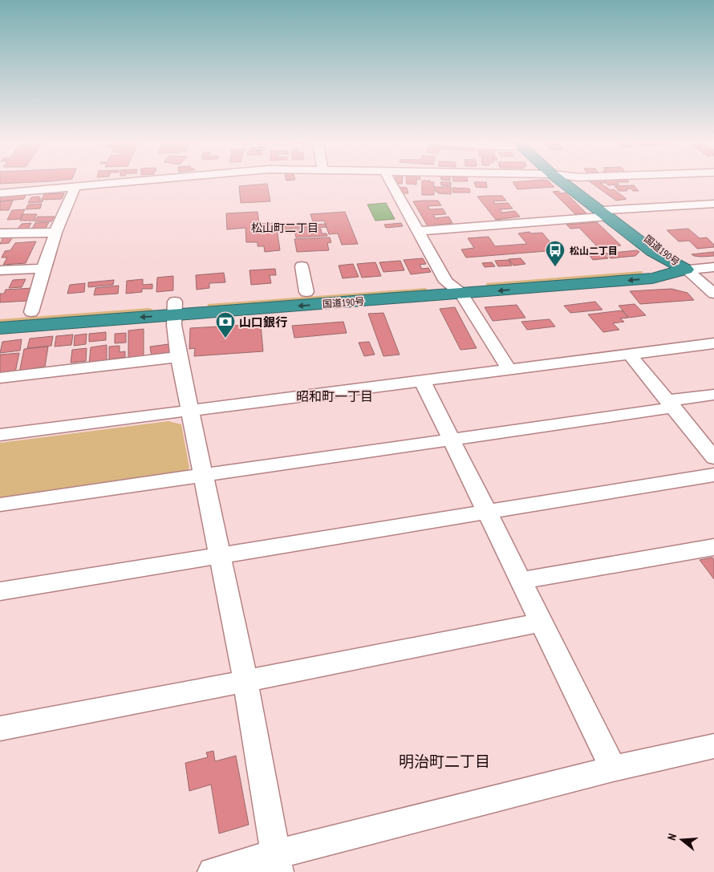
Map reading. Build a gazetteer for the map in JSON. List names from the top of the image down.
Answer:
{
  "streets": {
    "highway": ["国道190号"]
  },
  "districts": ["松山町二丁目", "昭和町一丁目", "明治町二丁目"],
  "places": {
    "bus stop": ["松山二丁目"],
    "bank": ["山口銀行"]
  },
  "north": "left"
}
